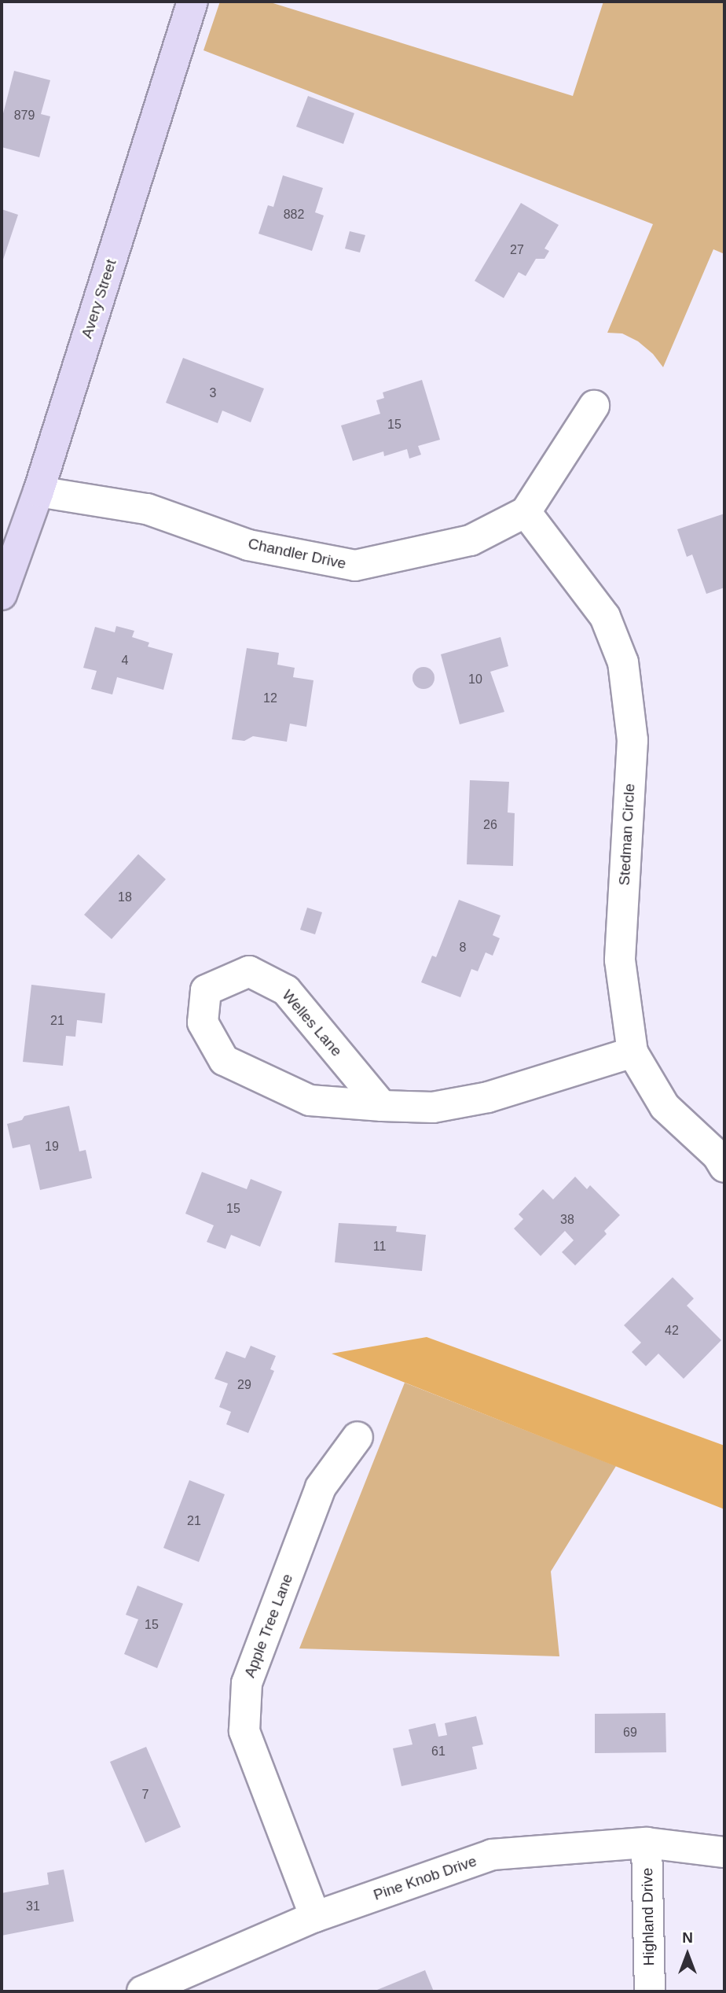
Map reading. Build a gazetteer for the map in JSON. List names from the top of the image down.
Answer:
{
  "streets": {
    "main road": ["Avery Street"],
    "street": [
      "Chandler Drive",
      "Stedman Circle",
      "Welles Lane",
      "Apple Tree Lane",
      "Pine Knob Drive",
      "Highland Drive"
    ]
  },
  "crossings": [
    ["Avery Street", "Chandler Drive"],
    ["Chandler Drive", "Stedman Circle"],
    ["Stedman Circle", "Welles Lane"],
    ["Apple Tree Lane", "Pine Knob Drive"],
    ["Pine Knob Drive", "Highland Drive"]
  ],
  "house_numbers": [
    "879",
    "882",
    "27",
    "3",
    "15",
    "4",
    "10",
    "12",
    "26",
    "18",
    "8",
    "21",
    "19",
    "15",
    "38",
    "11",
    "42",
    "29",
    "21",
    "15",
    "69",
    "61",
    "7",
    "31"
  ],
  "north": "top"
}
